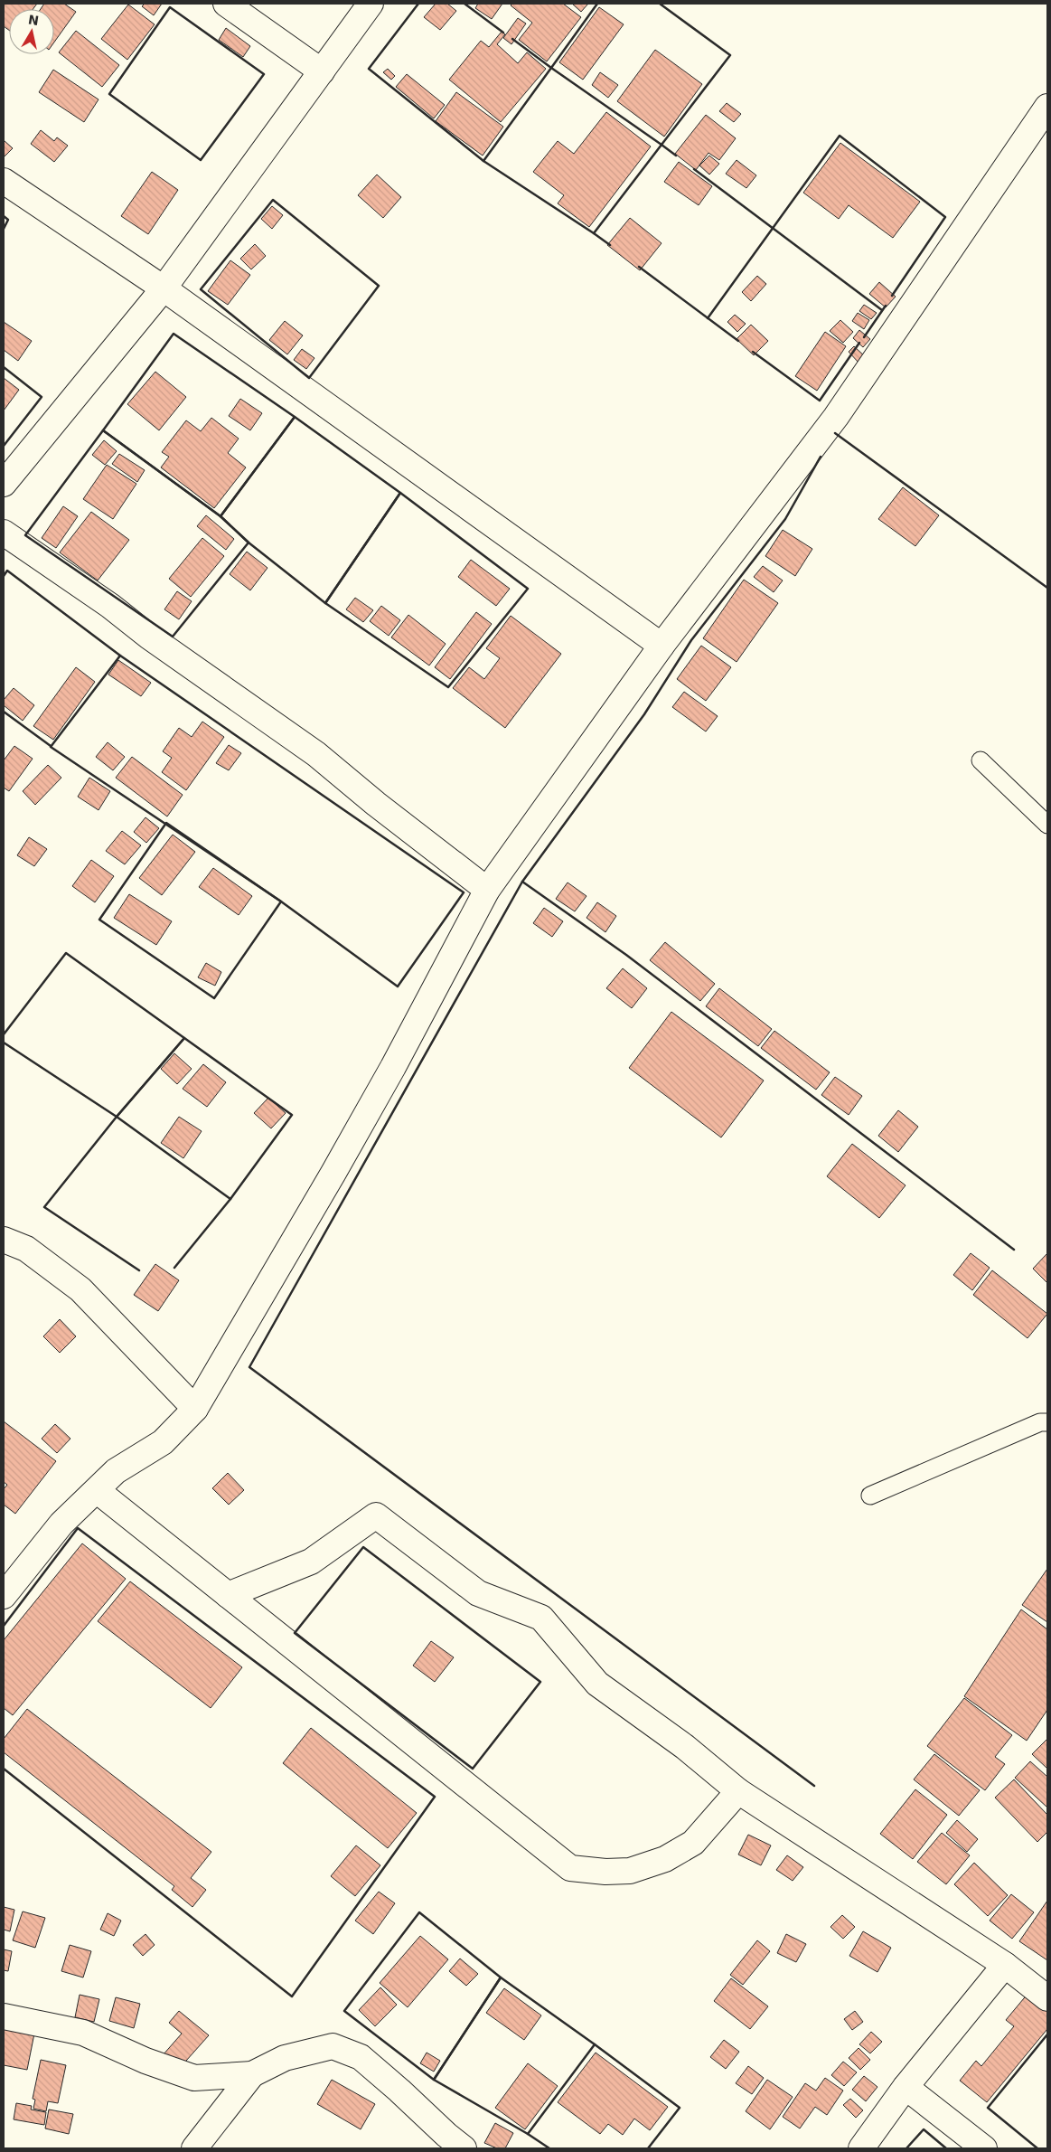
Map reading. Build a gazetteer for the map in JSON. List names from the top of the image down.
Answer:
{
  "north": "top"
}
